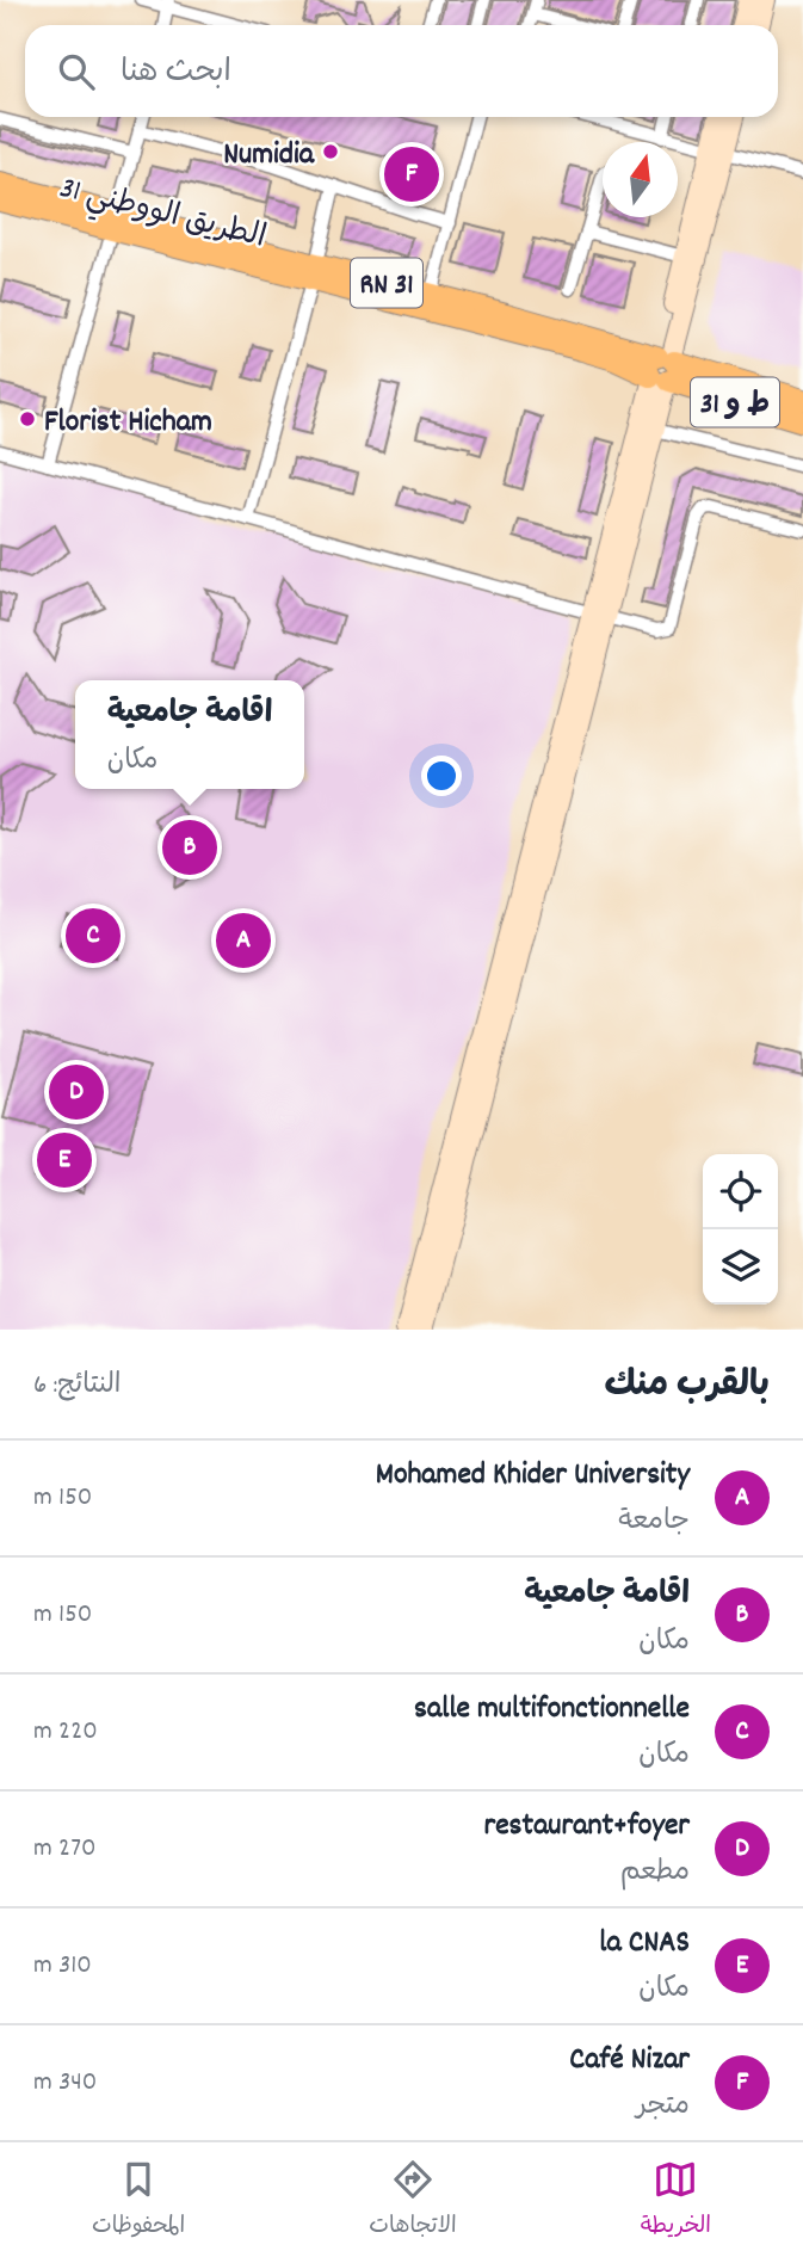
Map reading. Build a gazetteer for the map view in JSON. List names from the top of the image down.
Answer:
{
  "streets": {
    "main road": ["الطريق الووطني 31", "RN 31", "ط و 31"]
  },
  "crossings": [
    ["الطريق الووطني 31", "RN 31"],
    ["RN 31", "ط و 31"]
  ],
  "places": ["Numidia", "Florist Hicham"],
  "north": "top",
  "page": {
    "search": "ابحث هنا",
    "pins": [
      "F",
      "B",
      "C",
      "A",
      "D",
      "E"
    ],
    "popup": ["اقامة جامعية", "مكان"],
    "heading": ["بالقرب منك", "النتائج: 6"],
    "list": [
      {
        "mark": "A",
        "name": "Mohamed Khider University",
        "note": "جامعة",
        "value": "150 m"
      },
      {
        "mark": "B",
        "name": "اقامة جامعية",
        "note": "مكان",
        "value": "150 m"
      },
      {
        "mark": "C",
        "name": "salle multifonctionnelle",
        "note": "مكان",
        "value": "220 m"
      },
      {
        "mark": "D",
        "name": "restaurant+foyer",
        "note": "مطعم",
        "value": "270 m"
      },
      {
        "mark": "E",
        "name": "la CNAS",
        "note": "مكان",
        "value": "310 m"
      },
      {
        "mark": "F",
        "name": "Café Nizar",
        "note": "متجر",
        "value": "340 m"
      }
    ],
    "nav": ["الخريطة", "الاتجاهات", "المحفوظات"]
  }
}
